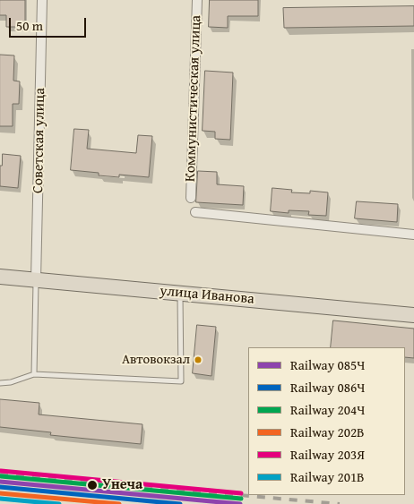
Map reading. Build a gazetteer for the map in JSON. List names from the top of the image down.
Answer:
{
  "streets": {
    "main road": ["улица Иванова"],
    "street": ["Коммунистическая улица", "Советская улица"]
  },
  "crossings": [
    ["Советская улица", "улица Иванова"]
  ],
  "places": ["Автовокзал", "Унеча"],
  "lines": [
    "rail line 203Я",
    "rail line 204Ч",
    "rail line 085Ч",
    "rail line 086Ч",
    "rail line 202В",
    "rail line 201В"
  ],
  "legend": [
    "Railway 085Ч",
    "Railway 086Ч",
    "Railway 204Ч",
    "Railway 202В",
    "Railway 203Я",
    "Railway 201В"
  ],
  "scale_bar": "50 m"
}
